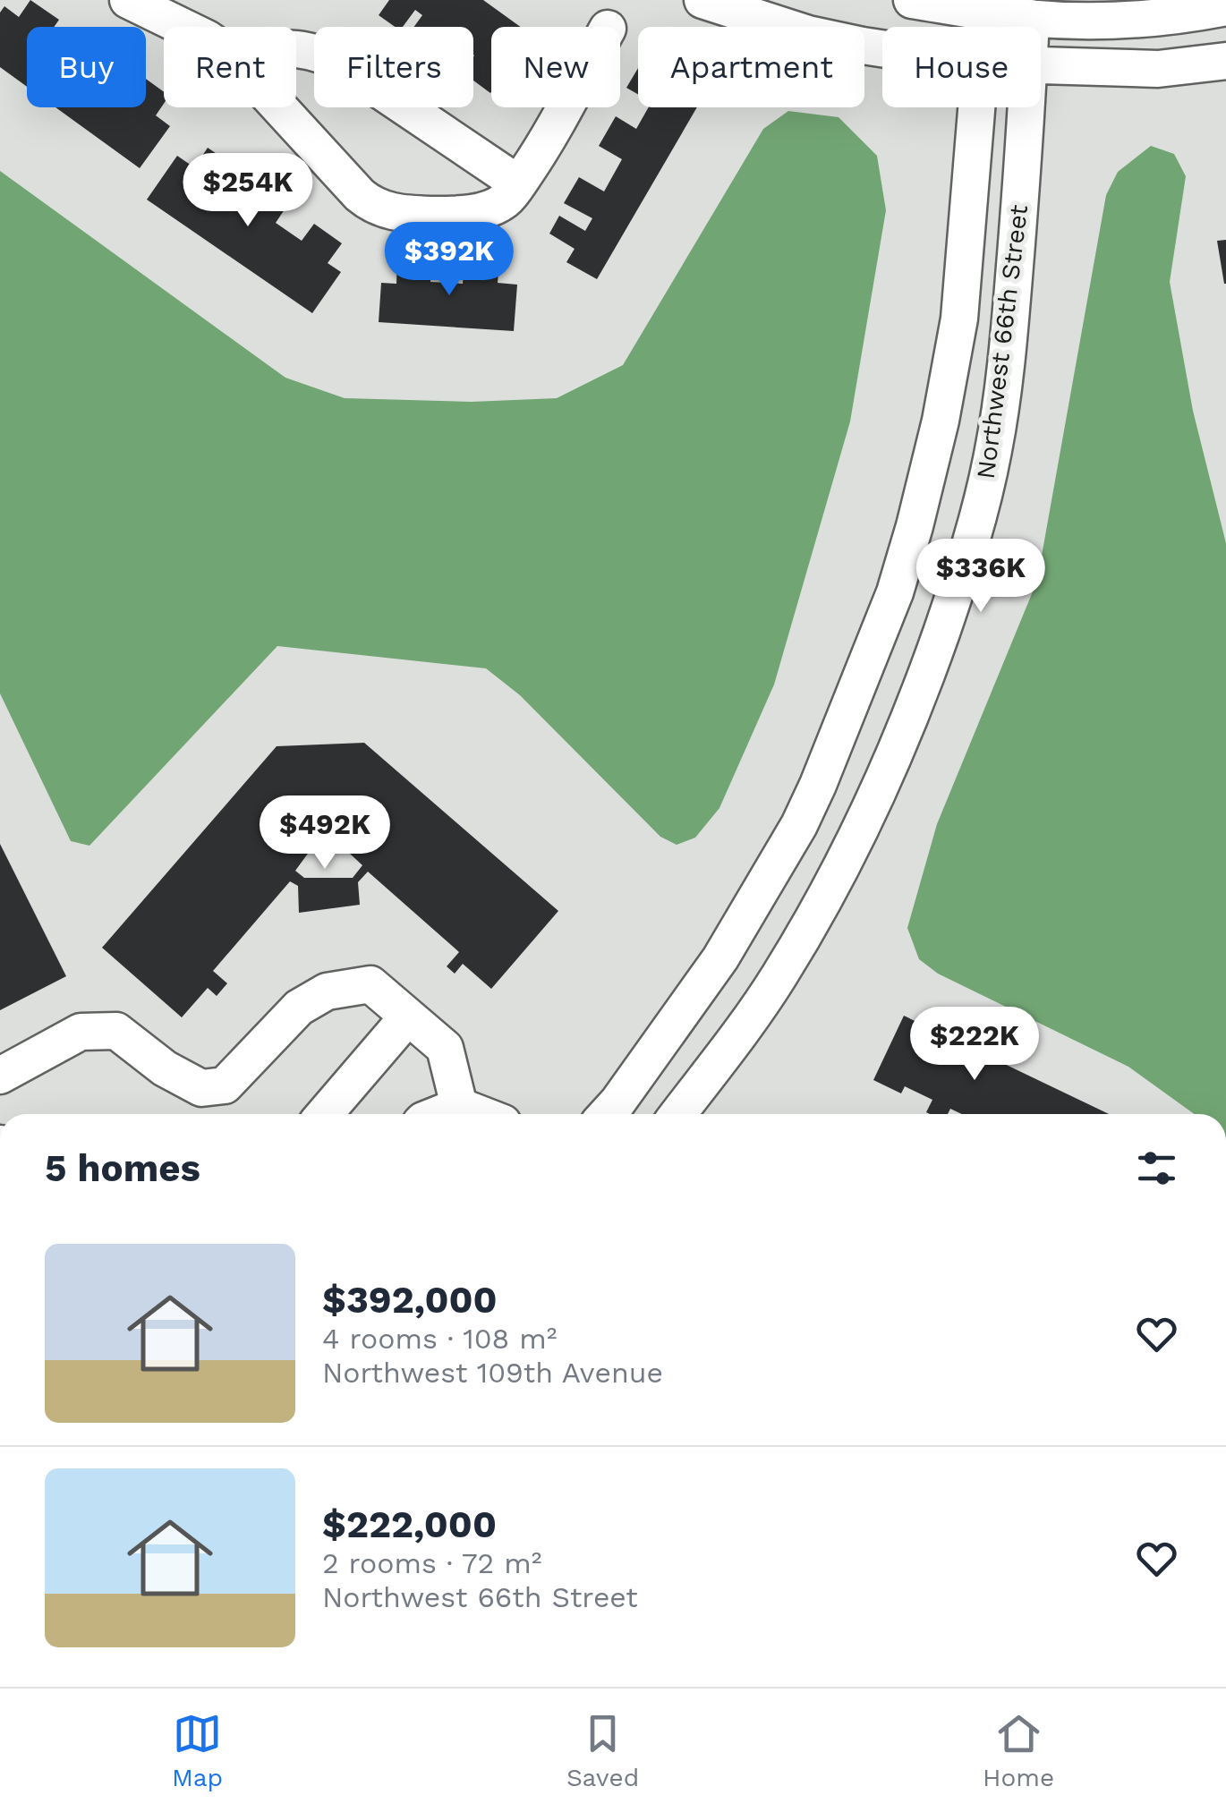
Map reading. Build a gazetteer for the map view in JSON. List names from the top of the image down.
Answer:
{
  "streets": {
    "street": ["Northwest 66th Street"]
  },
  "page": {
    "chip": [
      "Buy",
      "Rent",
      "Filters",
      "New",
      "Apartment",
      "House"
    ],
    "price": [
      "$254K",
      "$392K",
      "$336K",
      "$492K",
      "$222K"
    ],
    "heading": "5 homes",
    "list": [
      {
        "name": "$392,000",
        "note": "4 rooms · 108 m² · Northwest 109th Avenue"
      },
      {
        "name": "$222,000",
        "note": "2 rooms · 72 m² · Northwest 66th Street"
      }
    ],
    "tabs": ["Map", "Saved", "Home"]
  }
}
